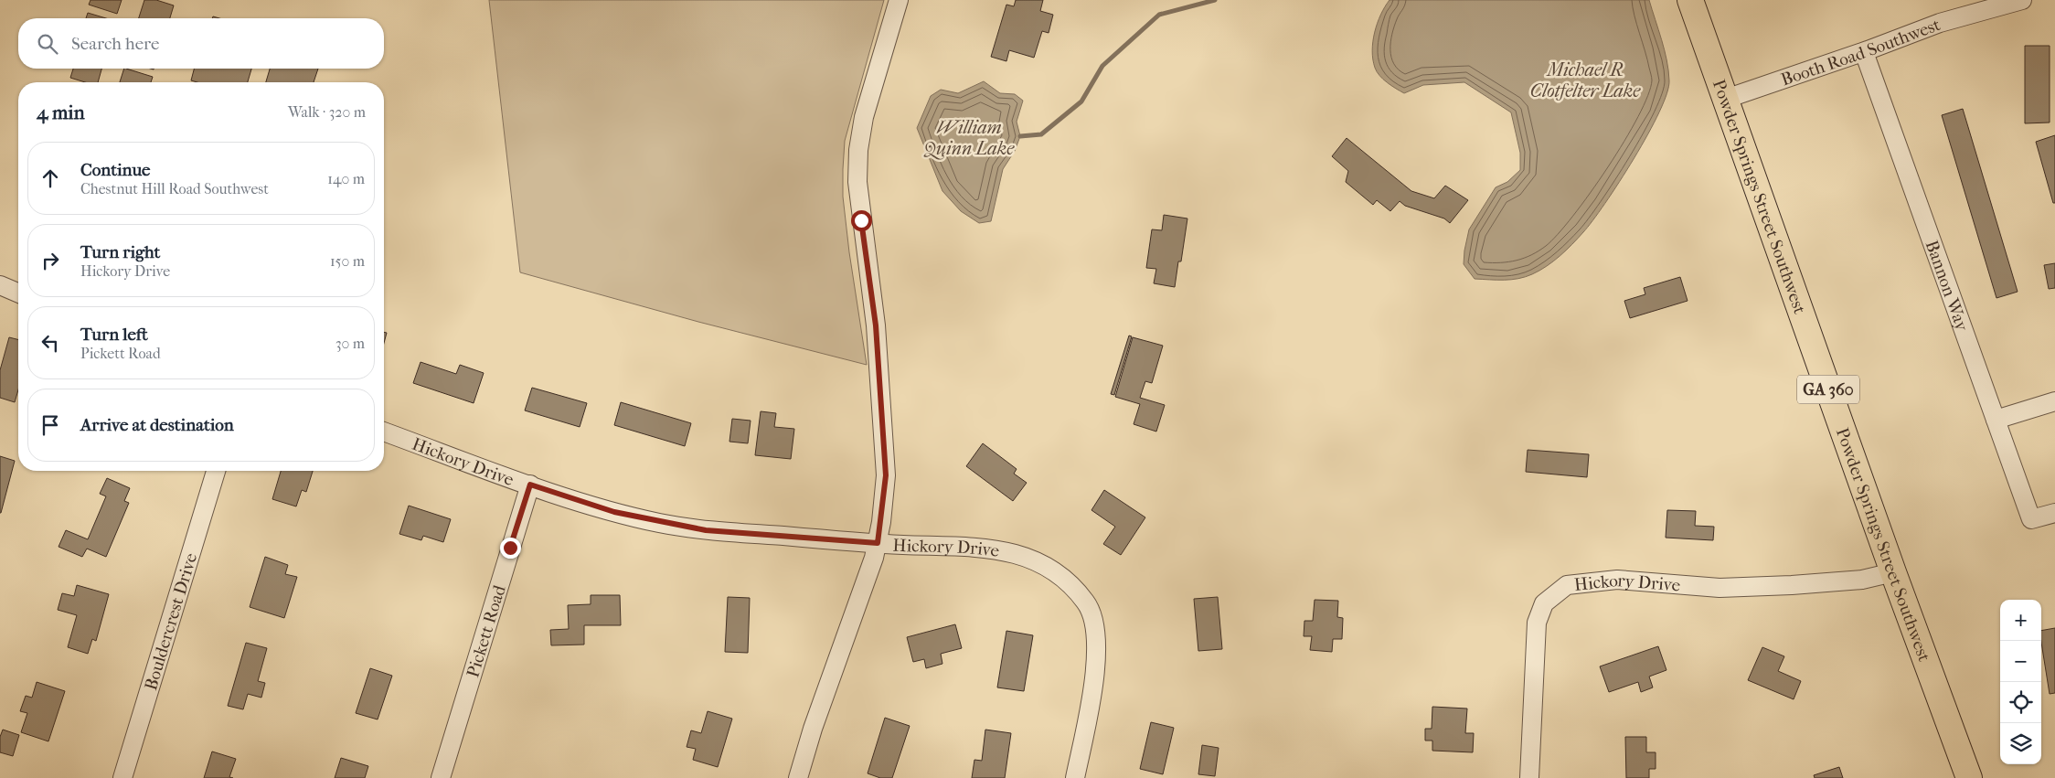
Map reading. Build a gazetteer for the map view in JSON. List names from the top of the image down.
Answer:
{
  "streets": {
    "main road": ["Powder Springs Street Southwest", "GA 360"],
    "street": [
      "Booth Road Southwest",
      "Bannon Way",
      "Hickory Drive",
      "Bouldercrest Drive",
      "Pickett Road"
    ]
  },
  "crossings": [
    ["Booth Road Southwest", "Powder Springs Street Southwest"],
    ["Booth Road Southwest", "Bannon Way"],
    ["Powder Springs Street Southwest", "Hickory Drive"],
    ["Hickory Drive", "Pickett Road"]
  ],
  "water": ["Michael R Clotfelter Lake", "William Quinn Lake"],
  "page": {
    "search": "Search here",
    "heading": ["4 min", "Walk · 320 m"],
    "list": [
      ["Continue", "Chestnut Hill Road Southwest", "140 m"],
      ["Turn right", "Hickory Drive", "150 m"],
      ["Turn left", "Pickett Road", "30 m"],
      "Arrive at destination"
    ],
    "map_buttons": ["+", "−"]
  }
}
